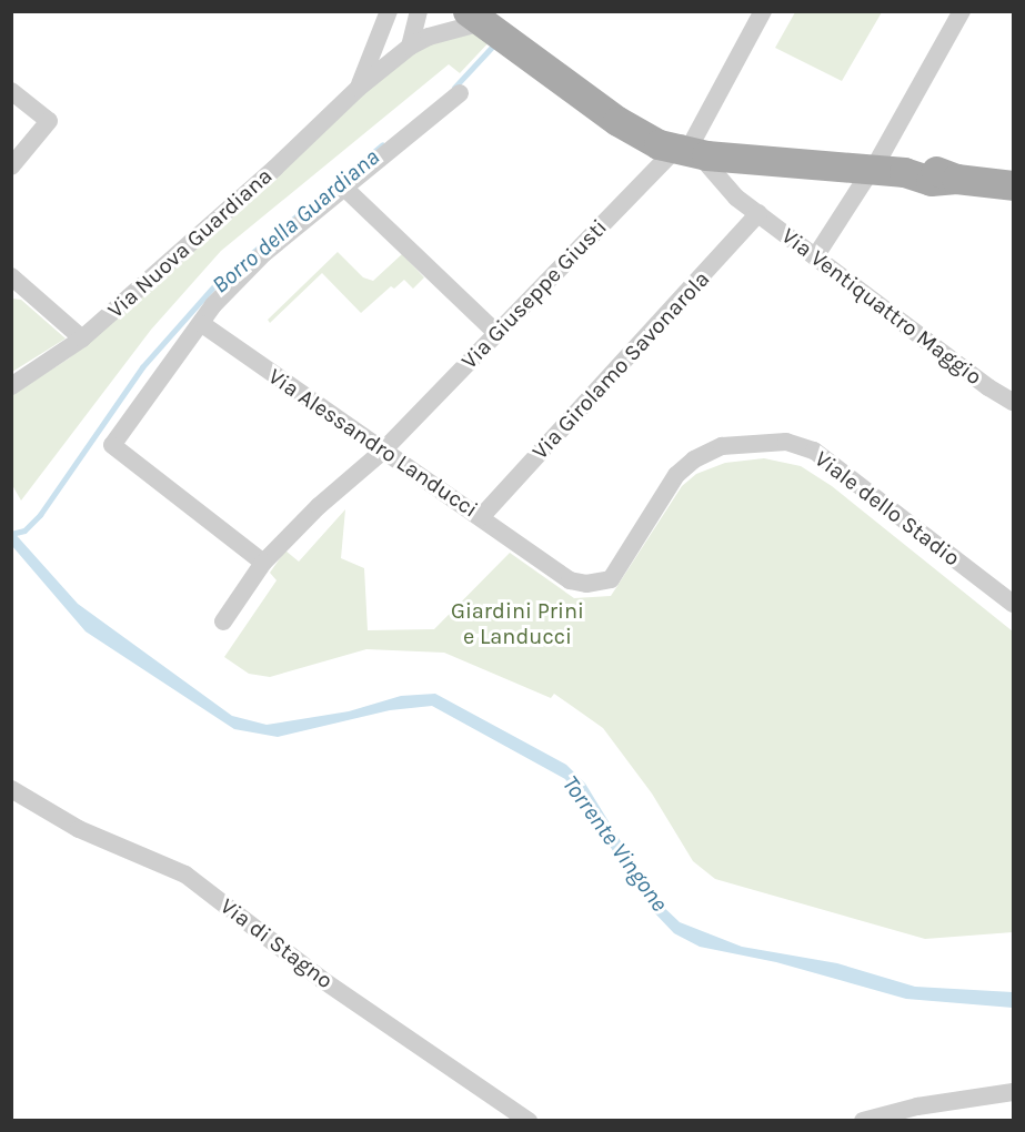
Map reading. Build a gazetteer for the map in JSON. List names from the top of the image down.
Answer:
{
  "streets": {
    "street": [
      "Via Nuova Guardiana",
      "Via Giuseppe Giusti",
      "Via Ventiquattro Maggio",
      "Via Girolamo Savonarola",
      "Via Alessandro Landucci",
      "Viale dello Stadio",
      "Via di Stagno"
    ]
  },
  "crossings": [
    ["Via Giuseppe Giusti", "Via Ventiquattro Maggio"],
    ["Via Giuseppe Giusti", "Via Alessandro Landucci"],
    ["Via Ventiquattro Maggio", "Via Girolamo Savonarola"],
    ["Via Girolamo Savonarola", "Via Alessandro Landucci"],
    ["Via Alessandro Landucci", "Viale dello Stadio"]
  ],
  "water": ["Borro della Guardiana", "Torrente Vingone"],
  "parks": ["Giardini Prini e Landucci"]
}
